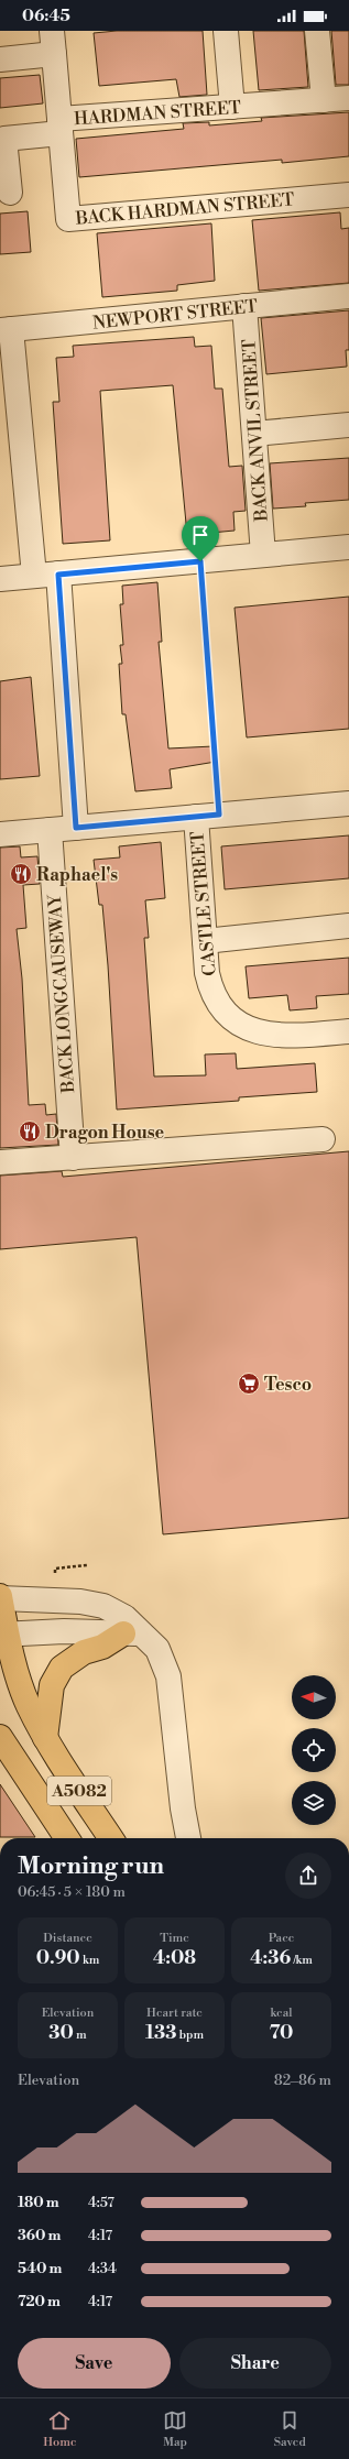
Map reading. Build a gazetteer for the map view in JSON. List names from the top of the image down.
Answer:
{
  "streets": {
    "main road": ["A5082"],
    "street": [
      "HARDMAN STREET",
      "BACK HARDMAN STREET",
      "NEWPORT STREET",
      "BACK ANVIL STREET",
      "CASTLE STREET",
      "BACK LONGCAUSEWAY"
    ]
  },
  "crossings": [
    ["HARDMAN STREET", "BACK HARDMAN STREET"],
    ["NEWPORT STREET", "BACK ANVIL STREET"]
  ],
  "places": {
    "restaurant": ["Raphael's", "Dragon House"],
    "supermarket": ["Tesco"]
  },
  "north": "left",
  "page": {
    "status": "06:45",
    "heading": ["Morning run", "06:45 · 5 × 180 m"],
    "stats": [
      ["Distance", "0.90 km"],
      ["Time", "4:08"],
      ["Pace", "4:36 /km"],
      ["Elevation", "30 m"],
      ["Heart rate", "133 bpm"],
      ["kcal", "70"]
    ],
    "chart": ["Elevation", "82–86 m"],
    "list": [
      {
        "name": "180 m",
        "note": "4:57"
      },
      {
        "name": "360 m",
        "note": "4:17"
      },
      {
        "name": "540 m",
        "note": "4:34"
      },
      {
        "name": "720 m",
        "note": "4:17"
      }
    ],
    "buttons": ["Save", "Share"],
    "tabs": ["Home", "Map", "Saved"]
  }
}
